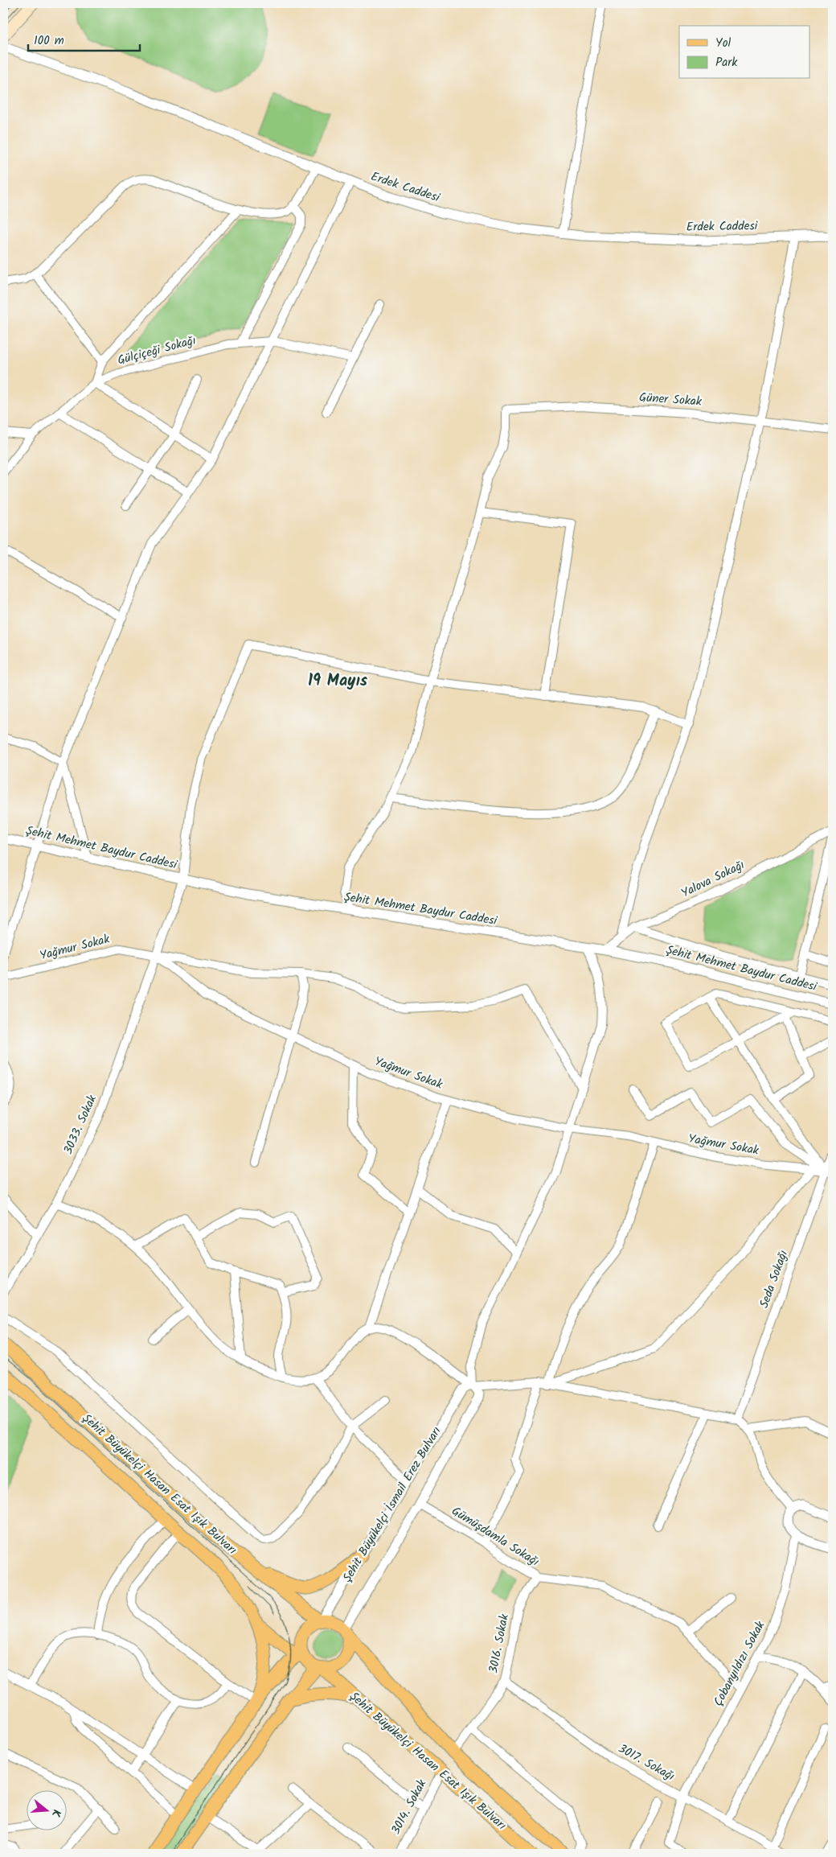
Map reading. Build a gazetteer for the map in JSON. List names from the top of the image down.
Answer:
{
  "streets": {
    "main road": ["Şehit Büyükelçi Hasan Esat Işık Bulvarı"],
    "street": [
      "Erdek Caddesi",
      "Gülçiçeği Sokağı",
      "Güner Sokak",
      "Şehit Mehmet Baydur Caddesi",
      "Yalova Sokağı",
      "Yağmur Sokak",
      "3033. Sokak",
      "Seda Sokağı",
      "Şehit Büyükelçi İsmail Erez Bulvarı",
      "Gümüşdamla Sokağı",
      "3016. Sokak",
      "Çobanyıldızı Sokak",
      "3017. Sokağı",
      "3014. Sokak"
    ]
  },
  "crossings": [
    ["Şehit Mehmet Baydur Caddesi", "Yalova Sokağı"],
    ["Şehit Mehmet Baydur Caddesi", "3033. Sokak"],
    ["Yağmur Sokak", "3033. Sokak"],
    ["Yağmur Sokak", "Seda Sokağı"],
    ["Şehit Büyükelçi Hasan Esat Işık Bulvarı", "Şehit Büyükelçi İsmail Erez Bulvarı"],
    ["Şehit Büyükelçi Hasan Esat Işık Bulvarı", "3016. Sokak"],
    ["Şehit Büyükelçi Hasan Esat Işık Bulvarı", "3014. Sokak"],
    ["Şehit Büyükelçi İsmail Erez Bulvarı", "Gümüşdamla Sokağı"],
    ["Gümüşdamla Sokağı", "3016. Sokak"],
    ["Gümüşdamla Sokağı", "Çobanyıldızı Sokak"],
    ["3016. Sokak", "3017. Sokağı"],
    ["Çobanyıldızı Sokak", "3017. Sokağı"]
  ],
  "districts": ["19 Mayıs"],
  "legend": ["Yol", "Park"],
  "scale_bar": "100 m",
  "north": "right"
}
